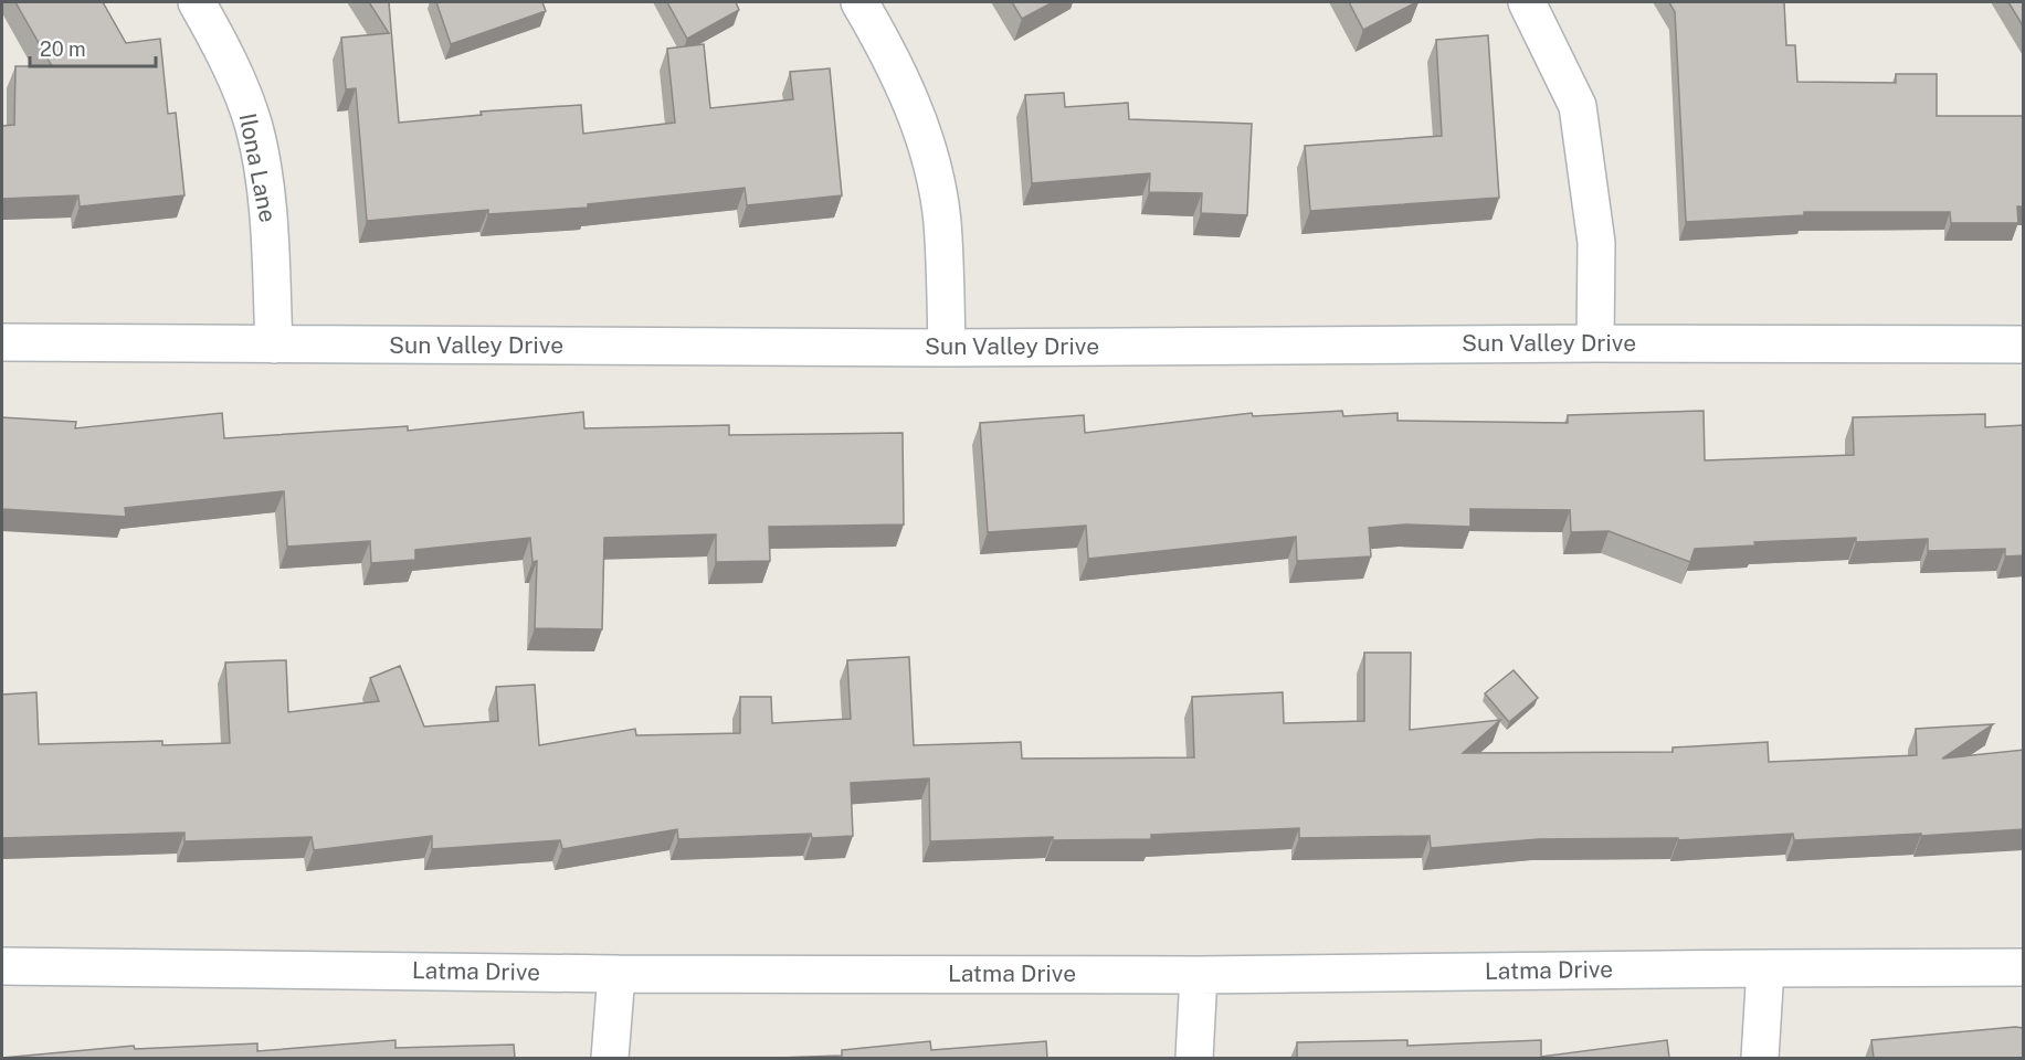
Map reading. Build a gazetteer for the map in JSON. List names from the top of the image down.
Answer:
{
  "streets": {
    "street": ["Ilona Lane", "Sun Valley Drive", "Latma Drive"]
  },
  "crossings": [
    ["Ilona Lane", "Sun Valley Drive"]
  ],
  "scale_bar": "20 m"
}
